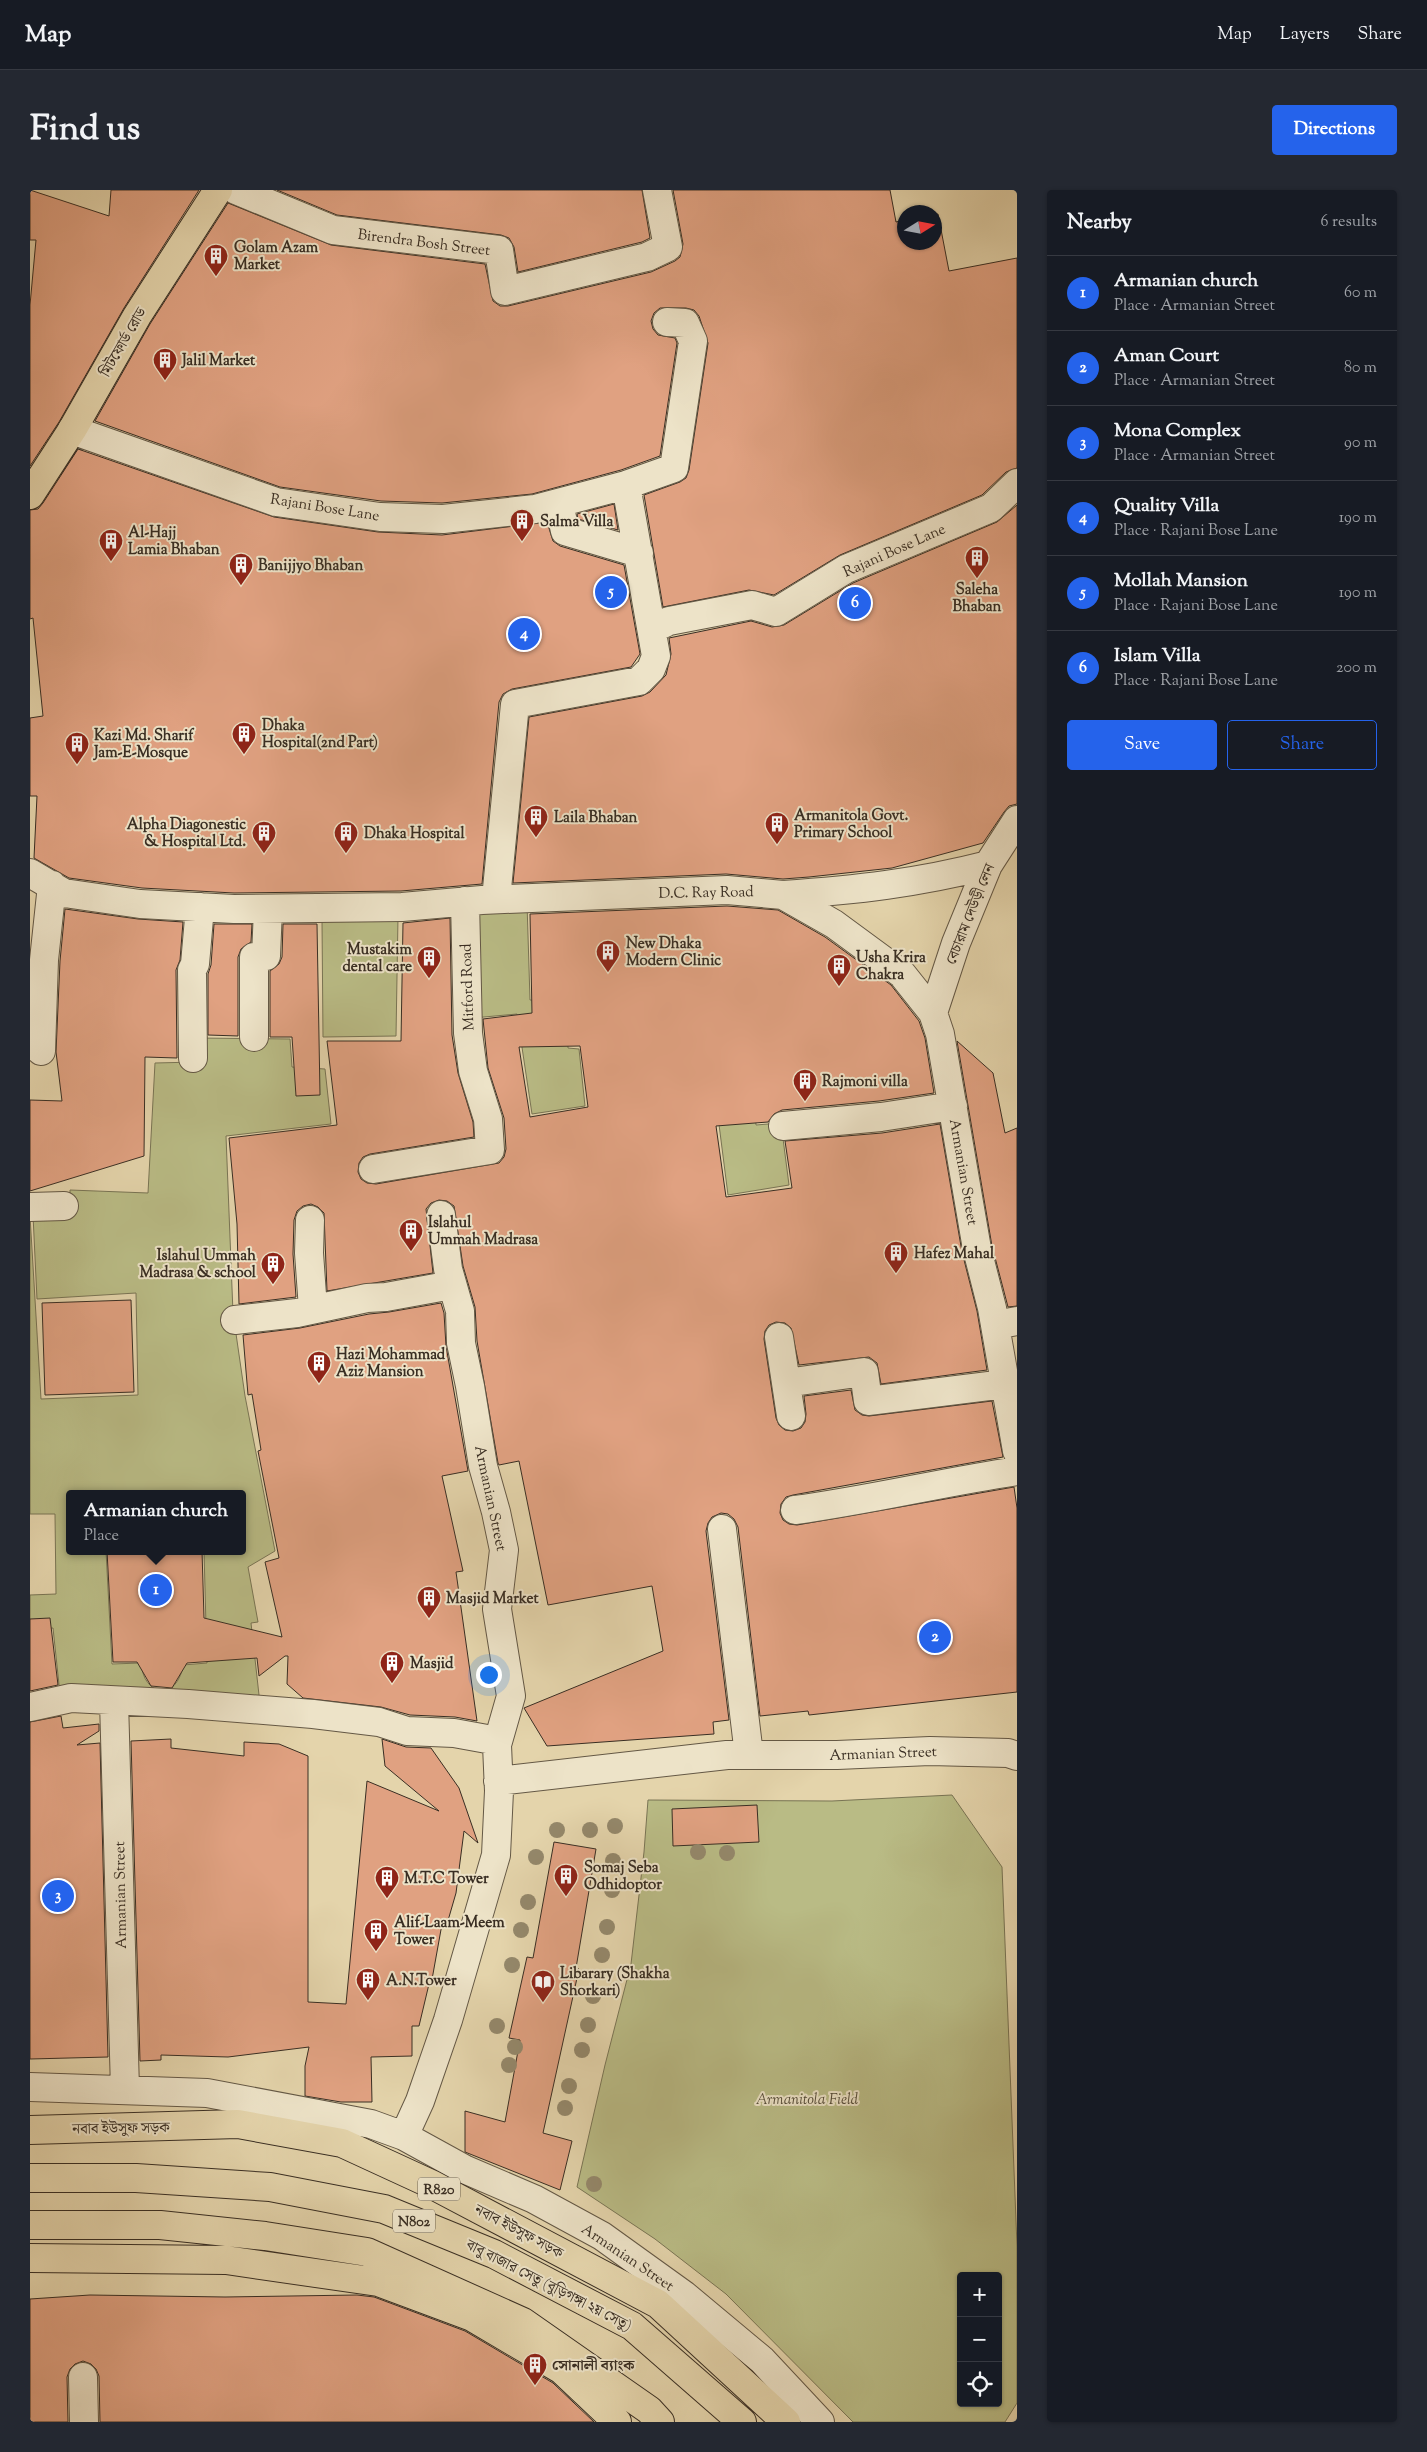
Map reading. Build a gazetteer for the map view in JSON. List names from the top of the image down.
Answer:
{
  "streets": {
    "main road": [
      "মিটফোর্ড রোড",
      "নবাব ইউসুফ সড়ক",
      "R820",
      "N802",
      "বাবু বাজার সেতু (বুড়িগঙ্গা ২য় সেতু)"
    ],
    "street": [
      "Birendra Bosh Street",
      "Rajani Bose Lane",
      "D.C. Ray Road",
      "বেচারাম দেউড়ী লেন",
      "Mitford Road",
      "Armanian Street"
    ]
  },
  "crossings": [
    ["মিটফোর্ড রোড", "Rajani Bose Lane"],
    ["D.C. Ray Road", "বেচারাম দেউড়ী লেন"],
    ["D.C. Ray Road", "Mitford Road"],
    ["D.C. Ray Road", "Armanian Street"],
    ["বেচারাম দেউড়ী লেন", "Armanian Street"]
  ],
  "parks": ["Armanitola Field"],
  "places": {
    "building": [
      "Golam Azam Market",
      "Jalil Market",
      "Salma Villa",
      "Al-Hajj Lamia Bhaban",
      "Saleha Bhaban",
      "Banijjyo Bhaban",
      "Dhaka Hospital(2nd Part)",
      "Kazi Md. Sharif Jam-E-Mosque",
      "Laila Bhaban",
      "Armanitola Govt. Primary School",
      "Alpha Diagonestic & Hospital Ltd.",
      "Dhaka Hospital",
      "New Dhaka Modern Clinic",
      "Mustakim dental care",
      "Usha Krira Chakra",
      "Rajmoni villa",
      "Islahul Ummah Madrasa",
      "Hafez Mahal",
      "Islahul Ummah Madrasa & school",
      "Hazi Mohammad Aziz Mansion",
      "Masjid Market",
      "Masjid",
      "Somaj Seba Odhidoptor",
      "M.T.C Tower",
      "Alif-Laam-Meem Tower",
      "A.N.Tower",
      "সোনালী ব্যাংক"
    ],
    "library": ["Libarary (Shakha Shorkari)"]
  },
  "north": "right",
  "page": {
    "header": "Map",
    "nav": ["Map", "Layers", "Share"],
    "title": "Find us",
    "buttons": [
      "Directions",
      ["Save", "Share"]
    ],
    "heading": ["Nearby", "6 results"],
    "list": [
      {
        "mark": "1",
        "name": "Armanian church",
        "note": "Place · Armanian Street",
        "value": "60 m"
      },
      {
        "mark": "2",
        "name": "Aman Court",
        "note": "Place · Armanian Street",
        "value": "80 m"
      },
      {
        "mark": "3",
        "name": "Mona Complex",
        "note": "Place · Armanian Street",
        "value": "90 m"
      },
      {
        "mark": "4",
        "name": "Quality Villa",
        "note": "Place · Rajani Bose Lane",
        "value": "190 m"
      },
      {
        "mark": "5",
        "name": "Mollah Mansion",
        "note": "Place · Rajani Bose Lane",
        "value": "190 m"
      },
      {
        "mark": "6",
        "name": "Islam Villa",
        "note": "Place · Rajani Bose Lane",
        "value": "200 m"
      }
    ],
    "pins": [
      "5",
      "6",
      "4",
      "1",
      "2",
      "3"
    ],
    "popup": ["Armanian church", "Place"],
    "map_buttons": ["+", "−"]
  }
}
